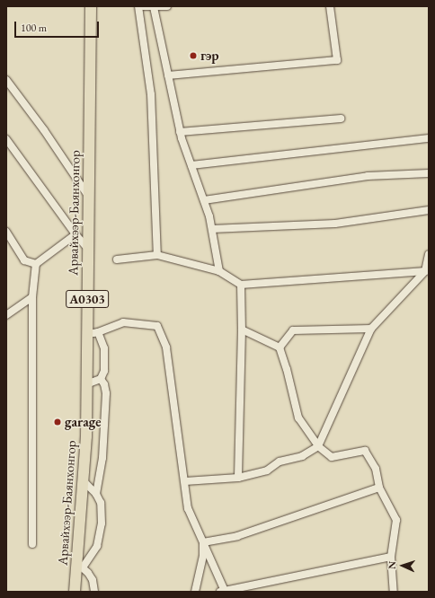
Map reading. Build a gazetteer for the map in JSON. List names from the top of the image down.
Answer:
{
  "streets": {
    "highway": ["Арвайхээр-Баянхонгор", "A0303"]
  },
  "places": ["гэр", "garage"],
  "scale_bar": "100 m",
  "north": "left"
}
